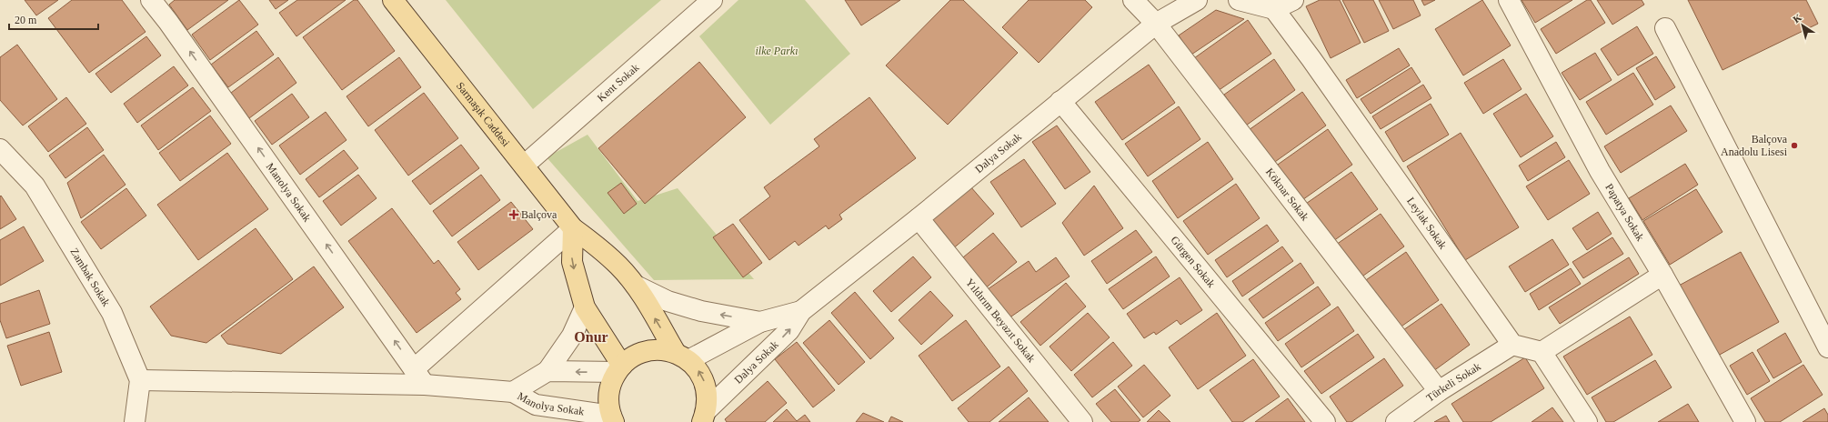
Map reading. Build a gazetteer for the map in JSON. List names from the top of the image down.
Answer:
{
  "streets": {
    "main road": ["Sarmaşık Caddesi"],
    "street": [
      "Kent Sokak",
      "Dalya Sokak",
      "Manolya Sokak",
      "Köknar Sokak",
      "Papatya Sokak",
      "Leylak Sokak",
      "Gürgen Sokak",
      "Zambak Sokak",
      "Yıldırım Beyazıt Sokak",
      "Türkeli Sokak"
    ]
  },
  "crossings": [
    ["Kent Sokak", "Sarmaşık Caddesi"],
    ["Sarmaşık Caddesi", "Dalya Sokak"],
    ["Dalya Sokak", "Köknar Sokak"],
    ["Dalya Sokak", "Gürgen Sokak"],
    ["Dalya Sokak", "Yıldırım Beyazıt Sokak"],
    ["Manolya Sokak", "Zambak Sokak"],
    ["Köknar Sokak", "Türkeli Sokak"],
    ["Leylak Sokak", "Türkeli Sokak"]
  ],
  "one_way": ["Manolya Sokak"],
  "districts": ["Onur"],
  "parks": ["ilke Parkı"],
  "places": {
    "other": ["Balçova Anadolu Lisesi"],
    "health": ["Balçova"]
  },
  "scale_bar": "20 m",
  "north": "top left"
}
